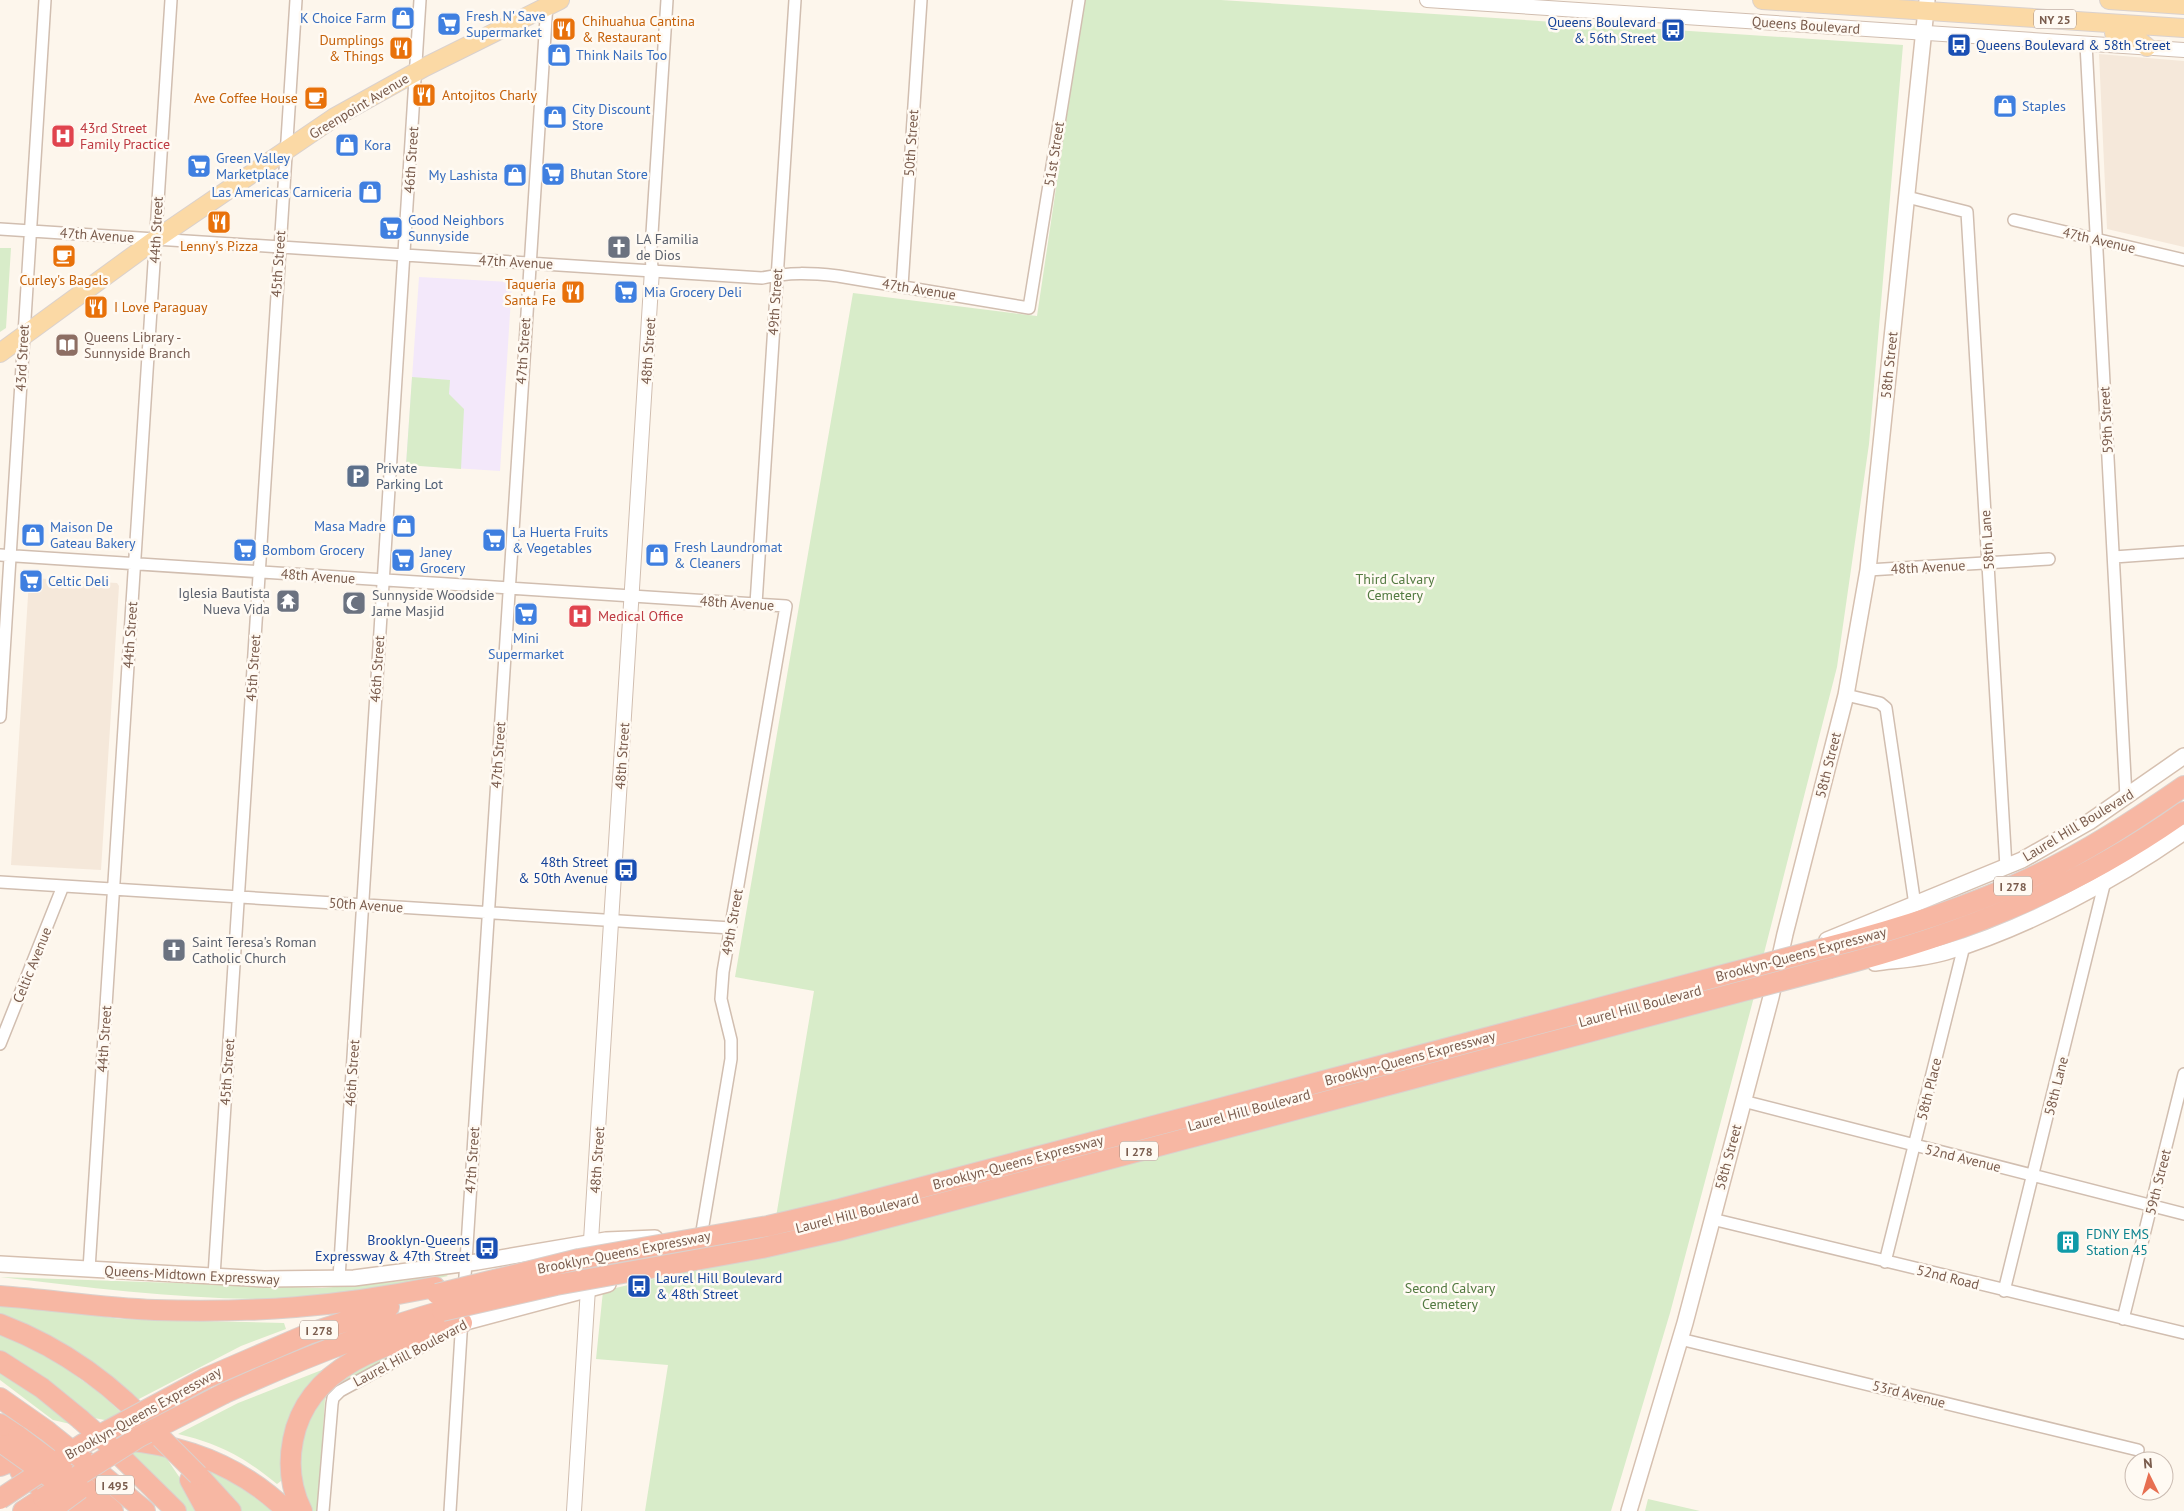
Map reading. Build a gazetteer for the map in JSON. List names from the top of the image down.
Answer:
{
  "streets": {
    "highway": ["I 278", "Brooklyn-Queens Expressway", "I 495"],
    "main road": [
      "NY 25",
      "Queens Boulevard",
      "Greenpoint Avenue",
      "58th Street",
      "Laurel Hill Boulevard",
      "Queens-Midtown Expressway"
    ],
    "street": [
      "50th Street",
      "51st Street",
      "46th Street",
      "44th Street",
      "47th Avenue",
      "45th Street",
      "49th Street",
      "47th Street",
      "48th Street",
      "43rd Street",
      "59th Street",
      "58th Lane",
      "48th Avenue",
      "50th Avenue",
      "Celtic Avenue",
      "58th Place",
      "52nd Avenue",
      "52nd Road",
      "53rd Avenue"
    ]
  },
  "crossings": [
    ["Queens Boulevard", "58th Street"],
    ["Queens Boulevard", "59th Street"],
    ["Greenpoint Avenue", "46th Street"],
    ["Greenpoint Avenue", "44th Street"],
    ["Greenpoint Avenue", "47th Avenue"],
    ["Greenpoint Avenue", "45th Street"],
    ["Greenpoint Avenue", "47th Street"],
    ["Greenpoint Avenue", "43rd Street"],
    ["50th Street", "47th Avenue"],
    ["51st Street", "47th Avenue"],
    ["46th Street", "47th Avenue"],
    ["46th Street", "48th Avenue"],
    ["46th Street", "50th Avenue"],
    ["46th Street", "Brooklyn-Queens Expressway"],
    ["46th Street", "Queens-Midtown Expressway"],
    ["44th Street", "47th Avenue"],
    ["44th Street", "48th Avenue"],
    ["44th Street", "50th Avenue"],
    ["44th Street", "Queens-Midtown Expressway"],
    ["47th Avenue", "45th Street"],
    ["47th Avenue", "49th Street"],
    ["47th Avenue", "47th Street"],
    ["47th Avenue", "48th Street"],
    ["47th Avenue", "43rd Street"],
    ["47th Avenue", "59th Street"],
    ["45th Street", "48th Avenue"],
    ["45th Street", "50th Avenue"],
    ["45th Street", "Queens-Midtown Expressway"],
    ["49th Street", "48th Avenue"],
    ["49th Street", "Laurel Hill Boulevard"],
    ["49th Street", "50th Avenue"],
    ["47th Street", "48th Avenue"],
    ["47th Street", "Laurel Hill Boulevard"],
    ["47th Street", "50th Avenue"],
    ["47th Street", "Brooklyn-Queens Expressway"],
    ["48th Street", "48th Avenue"],
    ["48th Street", "Laurel Hill Boulevard"],
    ["48th Street", "50th Avenue"],
    ["48th Street", "Brooklyn-Queens Expressway"],
    ["43rd Street", "48th Avenue"],
    ["58th Street", "58th Lane"],
    ["58th Street", "48th Avenue"],
    ["58th Street", "Laurel Hill Boulevard"],
    ["58th Street", "52nd Avenue"],
    ["58th Street", "52nd Road"],
    ["58th Street", "53rd Avenue"],
    ["59th Street", "Laurel Hill Boulevard"],
    ["59th Street", "52nd Avenue"],
    ["59th Street", "52nd Road"],
    ["58th Lane", "48th Avenue"],
    ["58th Lane", "Laurel Hill Boulevard"],
    ["58th Lane", "52nd Avenue"],
    ["58th Lane", "52nd Road"],
    ["Laurel Hill Boulevard", "Brooklyn-Queens Expressway"],
    ["Laurel Hill Boulevard", "58th Place"],
    ["50th Avenue", "Celtic Avenue"],
    ["Brooklyn-Queens Expressway", "Queens-Midtown Expressway"],
    ["58th Place", "52nd Avenue"],
    ["58th Place", "52nd Road"]
  ],
  "parks": ["Third Calvary Cemetery", "Second Calvary Cemetery"],
  "places": {
    "shop": [
      "K Choice Farm",
      "Think Nails Too",
      "Staples",
      "City Discount Store",
      "Kora",
      "My Lashista",
      "Las Americas Carniceria",
      "Masa Madre",
      "Maison De Gateau Bakery",
      "Fresh Laundromat & Cleaners"
    ],
    "supermarket": [
      "Fresh N' Save Supermarket",
      "Green Valley Marketplace",
      "Bhutan Store",
      "Good Neighbors Sunnyside",
      "Mia Grocery Deli",
      "La Huerta Fruits & Vegetables",
      "Bombom Grocery",
      "Janey Grocery",
      "Celtic Deli",
      "Mini Supermarket"
    ],
    "restaurant": [
      "Chihuahua Cantina & Restaurant",
      "Dumplings & Things",
      "Antojitos Charly",
      "Lenny's Pizza",
      "Taqueria Santa Fe",
      "I Love Paraguay"
    ],
    "bus stop": [
      "Queens Boulevard & 56th Street",
      "Queens Boulevard & 58th Street",
      "48th Street & 50th Avenue",
      "Brooklyn-Queens Expressway & 47th Street",
      "Laurel Hill Boulevard & 48th Street"
    ],
    "cafe": ["Ave Coffee House", "Curley's Bagels"],
    "hospital": ["43rd Street Family Practice", "Medical Office"],
    "church": ["LA Familia de Dios", "Saint Teresa's Roman Catholic Church"],
    "library": ["Queens Library - Sunnyside Branch"],
    "parking": ["Private Parking Lot"],
    "temple": ["Iglesia Bautista Nueva Vida"],
    "mosque": ["Sunnyside Woodside Jame Masjid"],
    "building": ["FDNY EMS Station 45"]
  },
  "north": "top"
}
